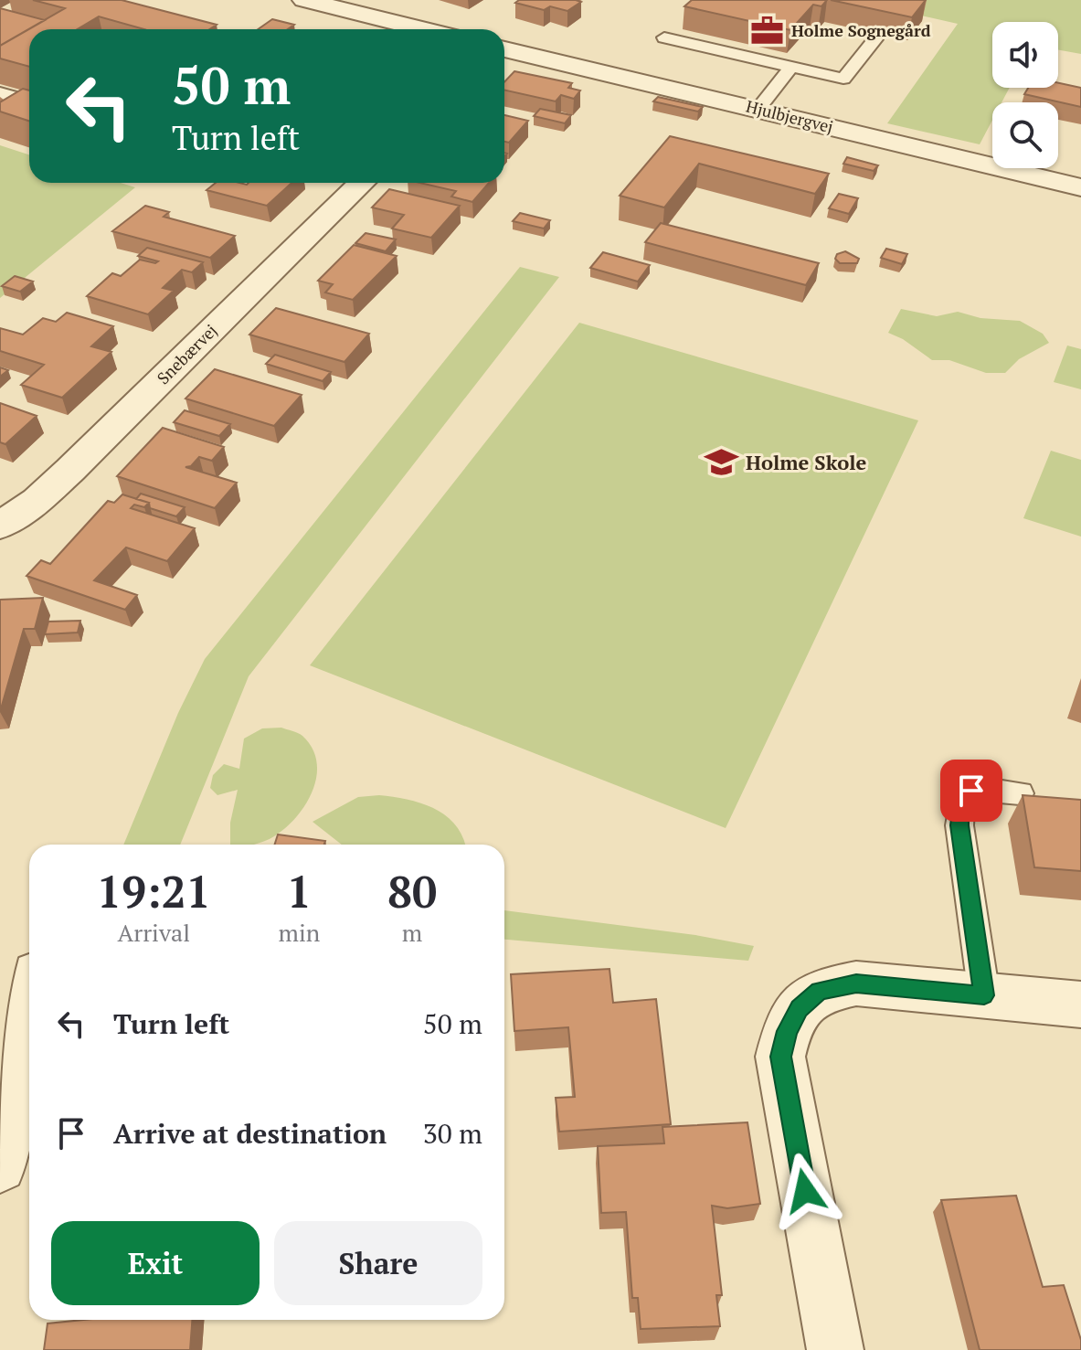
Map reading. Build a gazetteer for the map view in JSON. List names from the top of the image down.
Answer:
{
  "streets": {
    "street": ["Hjulbjergvej", "Snebærvej"]
  },
  "places": {
    "office": ["Holme Sognegård"],
    "school or university": ["Holme Skole"]
  },
  "page": {
    "turn": ["50 m", "Turn left"],
    "eta": [
      "19:21",
      "Arrival",
      "1",
      "min",
      "80",
      "m"
    ],
    "list": [
      {
        "name": "Turn left",
        "value": "50 m"
      },
      {
        "name": "Arrive at destination",
        "value": "30 m"
      }
    ],
    "buttons": ["Exit", "Share"]
  }
}
